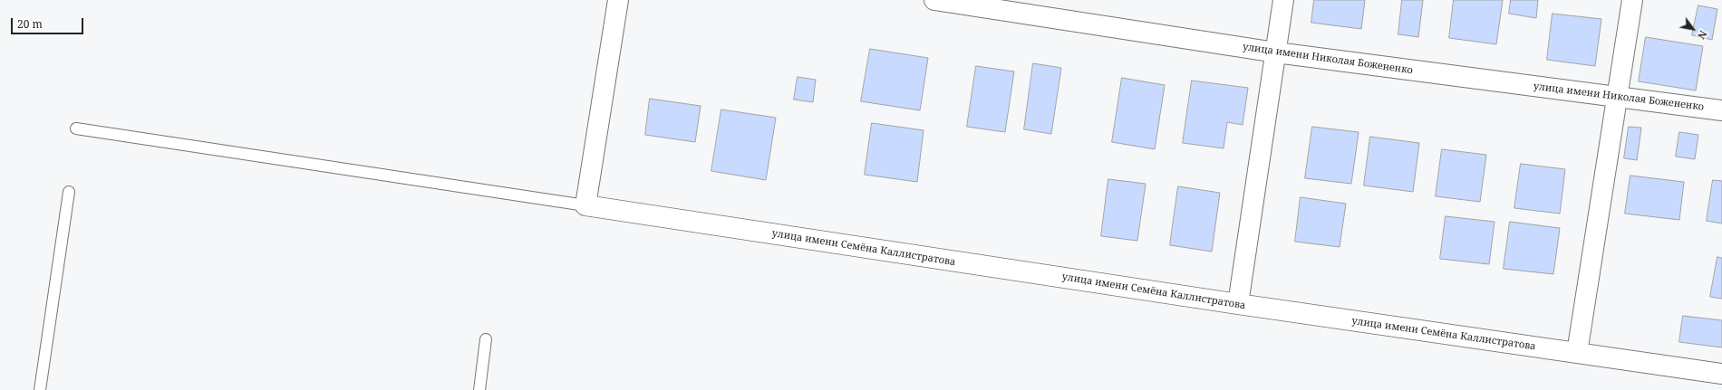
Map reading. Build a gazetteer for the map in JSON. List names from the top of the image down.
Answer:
{
  "streets": {
    "street": ["улица имени Николая Божененко", "улица имени Семёна Каллистратова"]
  },
  "scale_bar": "20 m",
  "north": "bottom right"
}
